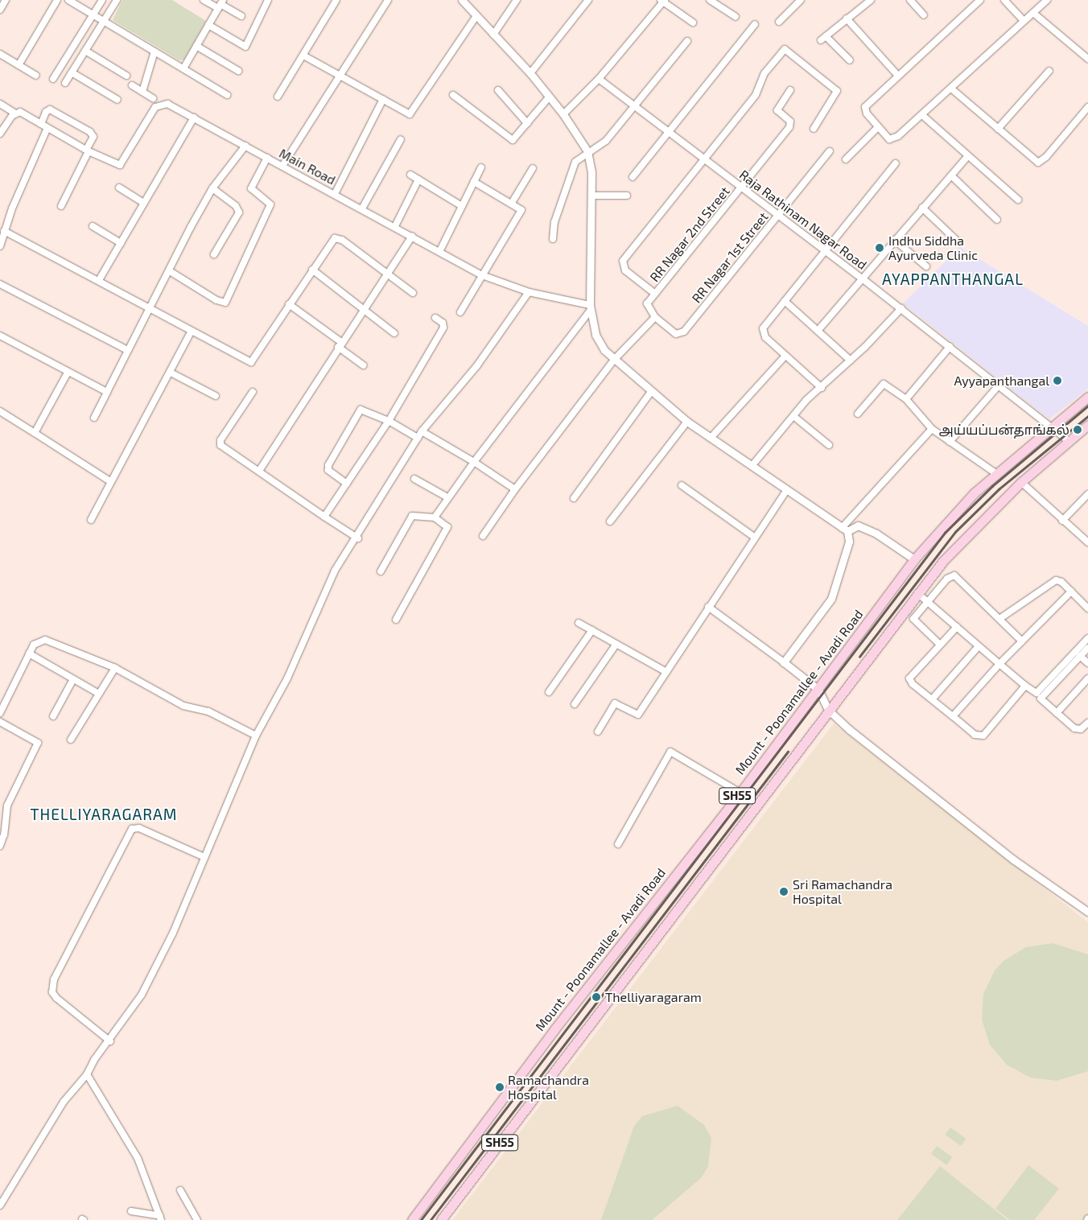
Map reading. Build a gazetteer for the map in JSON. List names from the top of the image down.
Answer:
{
  "streets": {
    "main road": ["Mount - Poonamallee - Avadi Road", "SH55"],
    "street": [
      "Main Road",
      "Raja Rathinam Nagar Road",
      "RR Nagar 2nd Street",
      "RR Nagar 1st Street"
    ]
  },
  "crossings": [
    ["Raja Rathinam Nagar Road", "RR Nagar 2nd Street"],
    ["Raja Rathinam Nagar Road", "RR Nagar 1st Street"],
    ["Raja Rathinam Nagar Road", "Mount - Poonamallee - Avadi Road"],
    ["Raja Rathinam Nagar Road", "SH55"],
    ["RR Nagar 2nd Street", "RR Nagar 1st Street"]
  ],
  "districts": ["AYAPPANTHANGAL", "THELLIYARAGARAM"],
  "places": [
    "Indhu Siddha Ayurveda Clinic",
    "Ayyapanthangal",
    "அய்யப்பன்தாங்கல்",
    "Sri Ramachandra Hospital",
    "Thelliyaragaram",
    "Ramachandra Hospital"
  ]
}
